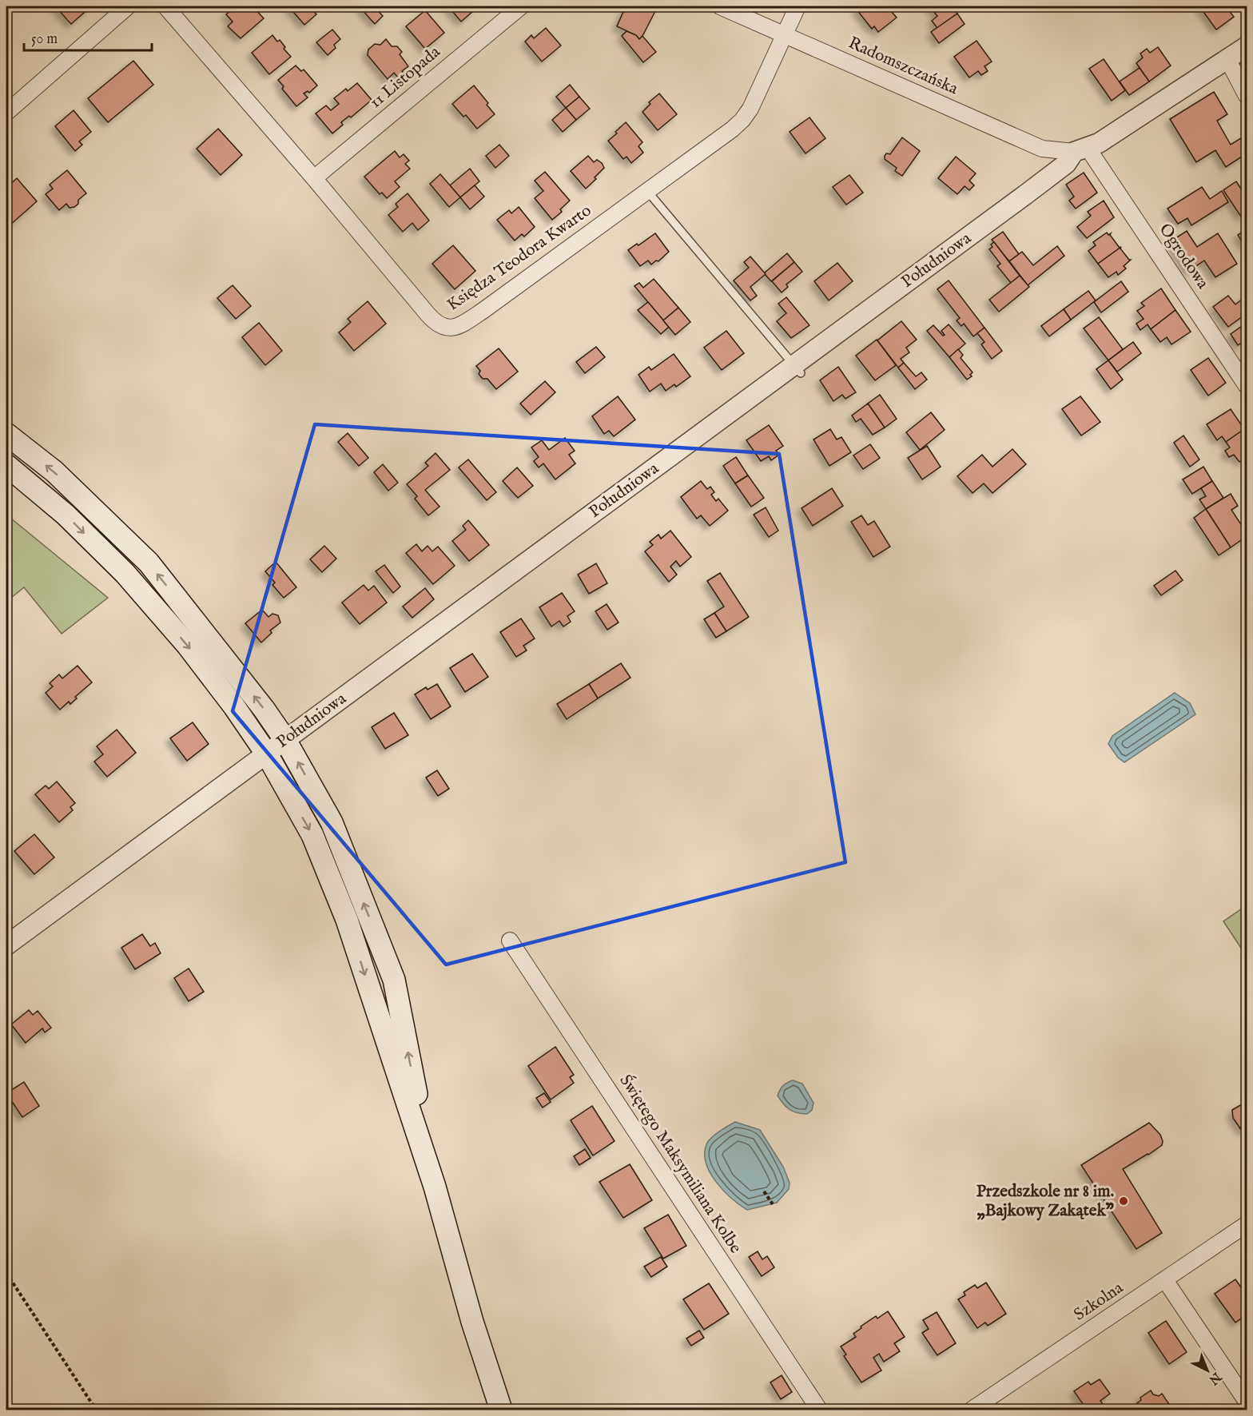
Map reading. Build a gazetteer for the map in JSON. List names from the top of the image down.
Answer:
{
  "streets": {
    "street": [
      "Radomszczańska",
      "11 Listopada",
      "Ogrodowa",
      "Księdza Teodora Kwarto",
      "Południowa",
      "Świętego Maksymiliana Kolbe",
      "Szkolna"
    ]
  },
  "crossings": [
    ["Radomszczańska", "Ogrodowa"],
    ["Radomszczańska", "Księdza Teodora Kwarto"],
    ["Radomszczańska", "Południowa"],
    ["11 Listopada", "Księdza Teodora Kwarto"],
    ["Ogrodowa", "Południowa"]
  ],
  "places": ["Przedszkole nr 8 im. „Bajkowy Zakątek”"],
  "scale_bar": "50 m",
  "north": "bottom right"
}
